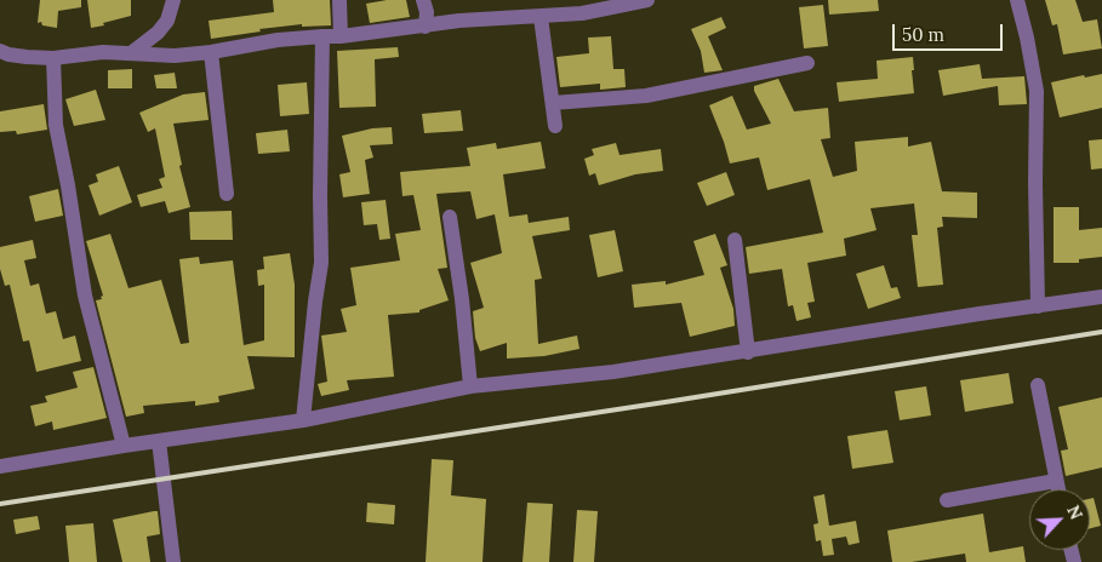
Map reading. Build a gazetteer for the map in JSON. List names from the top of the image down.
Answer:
{
  "scale_bar": "50 m",
  "north": "top right"
}
